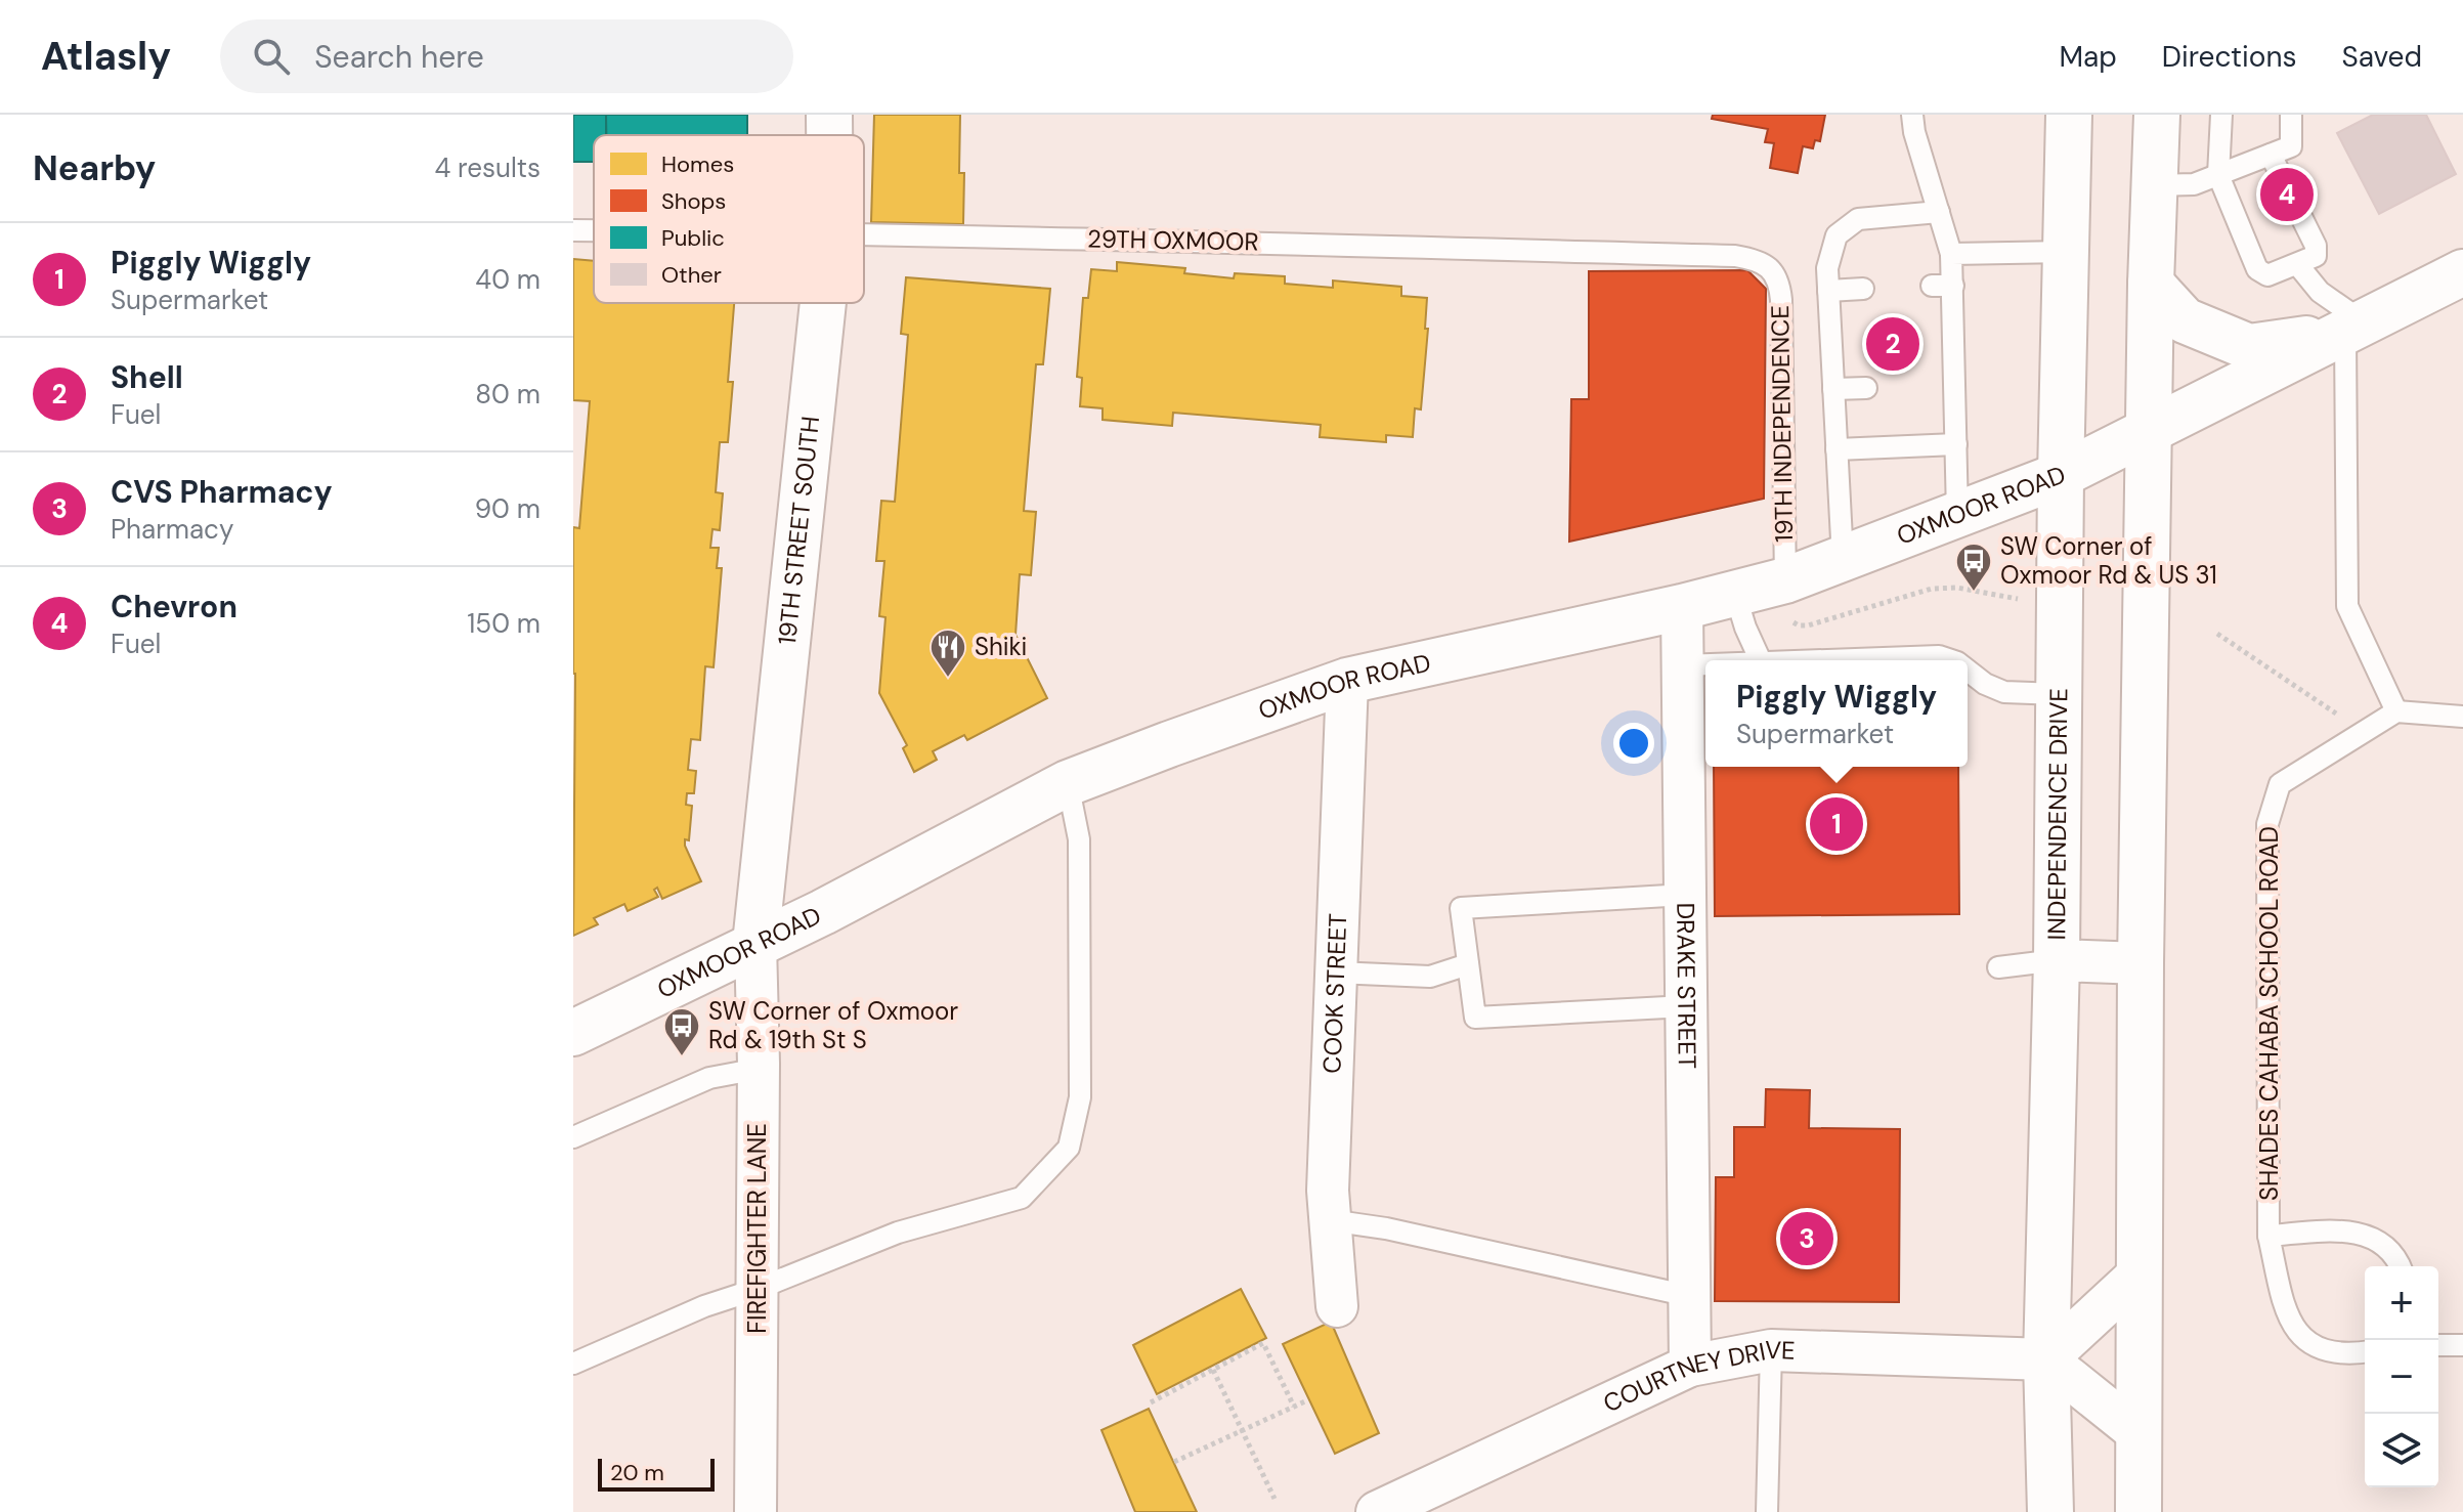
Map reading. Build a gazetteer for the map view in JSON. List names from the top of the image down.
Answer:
{
  "streets": {
    "main road": ["OXMOOR ROAD", "19TH STREET SOUTH", "INDEPENDENCE DRIVE"],
    "street": [
      "DRAKE STREET",
      "COOK STREET",
      "FIREFIGHTER LANE",
      "COURTNEY DRIVE"
    ],
    "lane": ["29TH OXMOOR", "19TH INDEPENDENCE", "SHADES CAHABA SCHOOL ROAD"]
  },
  "crossings": [
    ["29TH OXMOOR", "19TH INDEPENDENCE"],
    ["19TH INDEPENDENCE", "OXMOOR ROAD"],
    ["OXMOOR ROAD", "19TH STREET SOUTH"],
    ["OXMOOR ROAD", "INDEPENDENCE DRIVE"],
    ["OXMOOR ROAD", "DRAKE STREET"],
    ["OXMOOR ROAD", "COOK STREET"],
    ["OXMOOR ROAD", "FIREFIGHTER LANE"],
    ["19TH STREET SOUTH", "FIREFIGHTER LANE"],
    ["INDEPENDENCE DRIVE", "COURTNEY DRIVE"],
    ["DRAKE STREET", "COURTNEY DRIVE"]
  ],
  "places": {
    "bus stop": ["SW Corner of Oxmoor Rd & US 31", "SW Corner of Oxmoor Rd & 19th St S"],
    "restaurant": ["Shiki"]
  },
  "legend": [
    "Homes",
    "Shops",
    "Public",
    "Other"
  ],
  "scale_bar": "20 m",
  "page": {
    "header": "Atlasly",
    "search": "Search here",
    "nav": ["Map", "Directions", "Saved"],
    "heading": ["Nearby", "4 results"],
    "pins": [
      "4",
      "2",
      "1",
      "3"
    ],
    "list": [
      {
        "mark": "1",
        "name": "Piggly Wiggly",
        "note": "Supermarket",
        "value": "40 m"
      },
      {
        "mark": "2",
        "name": "Shell",
        "note": "Fuel",
        "value": "80 m"
      },
      {
        "mark": "3",
        "name": "CVS Pharmacy",
        "note": "Pharmacy",
        "value": "90 m"
      },
      {
        "mark": "4",
        "name": "Chevron",
        "note": "Fuel",
        "value": "150 m"
      }
    ],
    "popup": ["Piggly Wiggly", "Supermarket"],
    "map_buttons": ["+", "−"],
    "scale": "20 m"
  }
}
